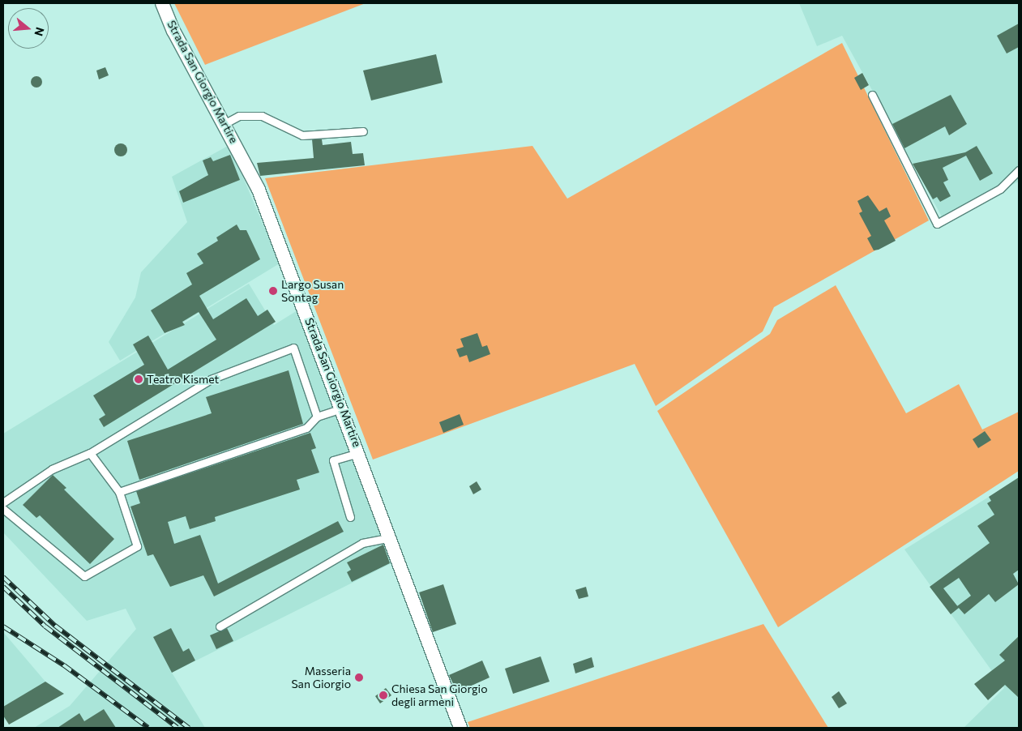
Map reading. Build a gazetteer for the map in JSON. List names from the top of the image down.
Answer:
{
  "streets": {
    "street": ["Strada San Giorgio Martire"]
  },
  "places": [
    "Largo Susan Sontag",
    "Teatro Kismet",
    "Masseria San Giorgio",
    "Chiesa San Giorgio degli armeni"
  ],
  "north": "right"
}
